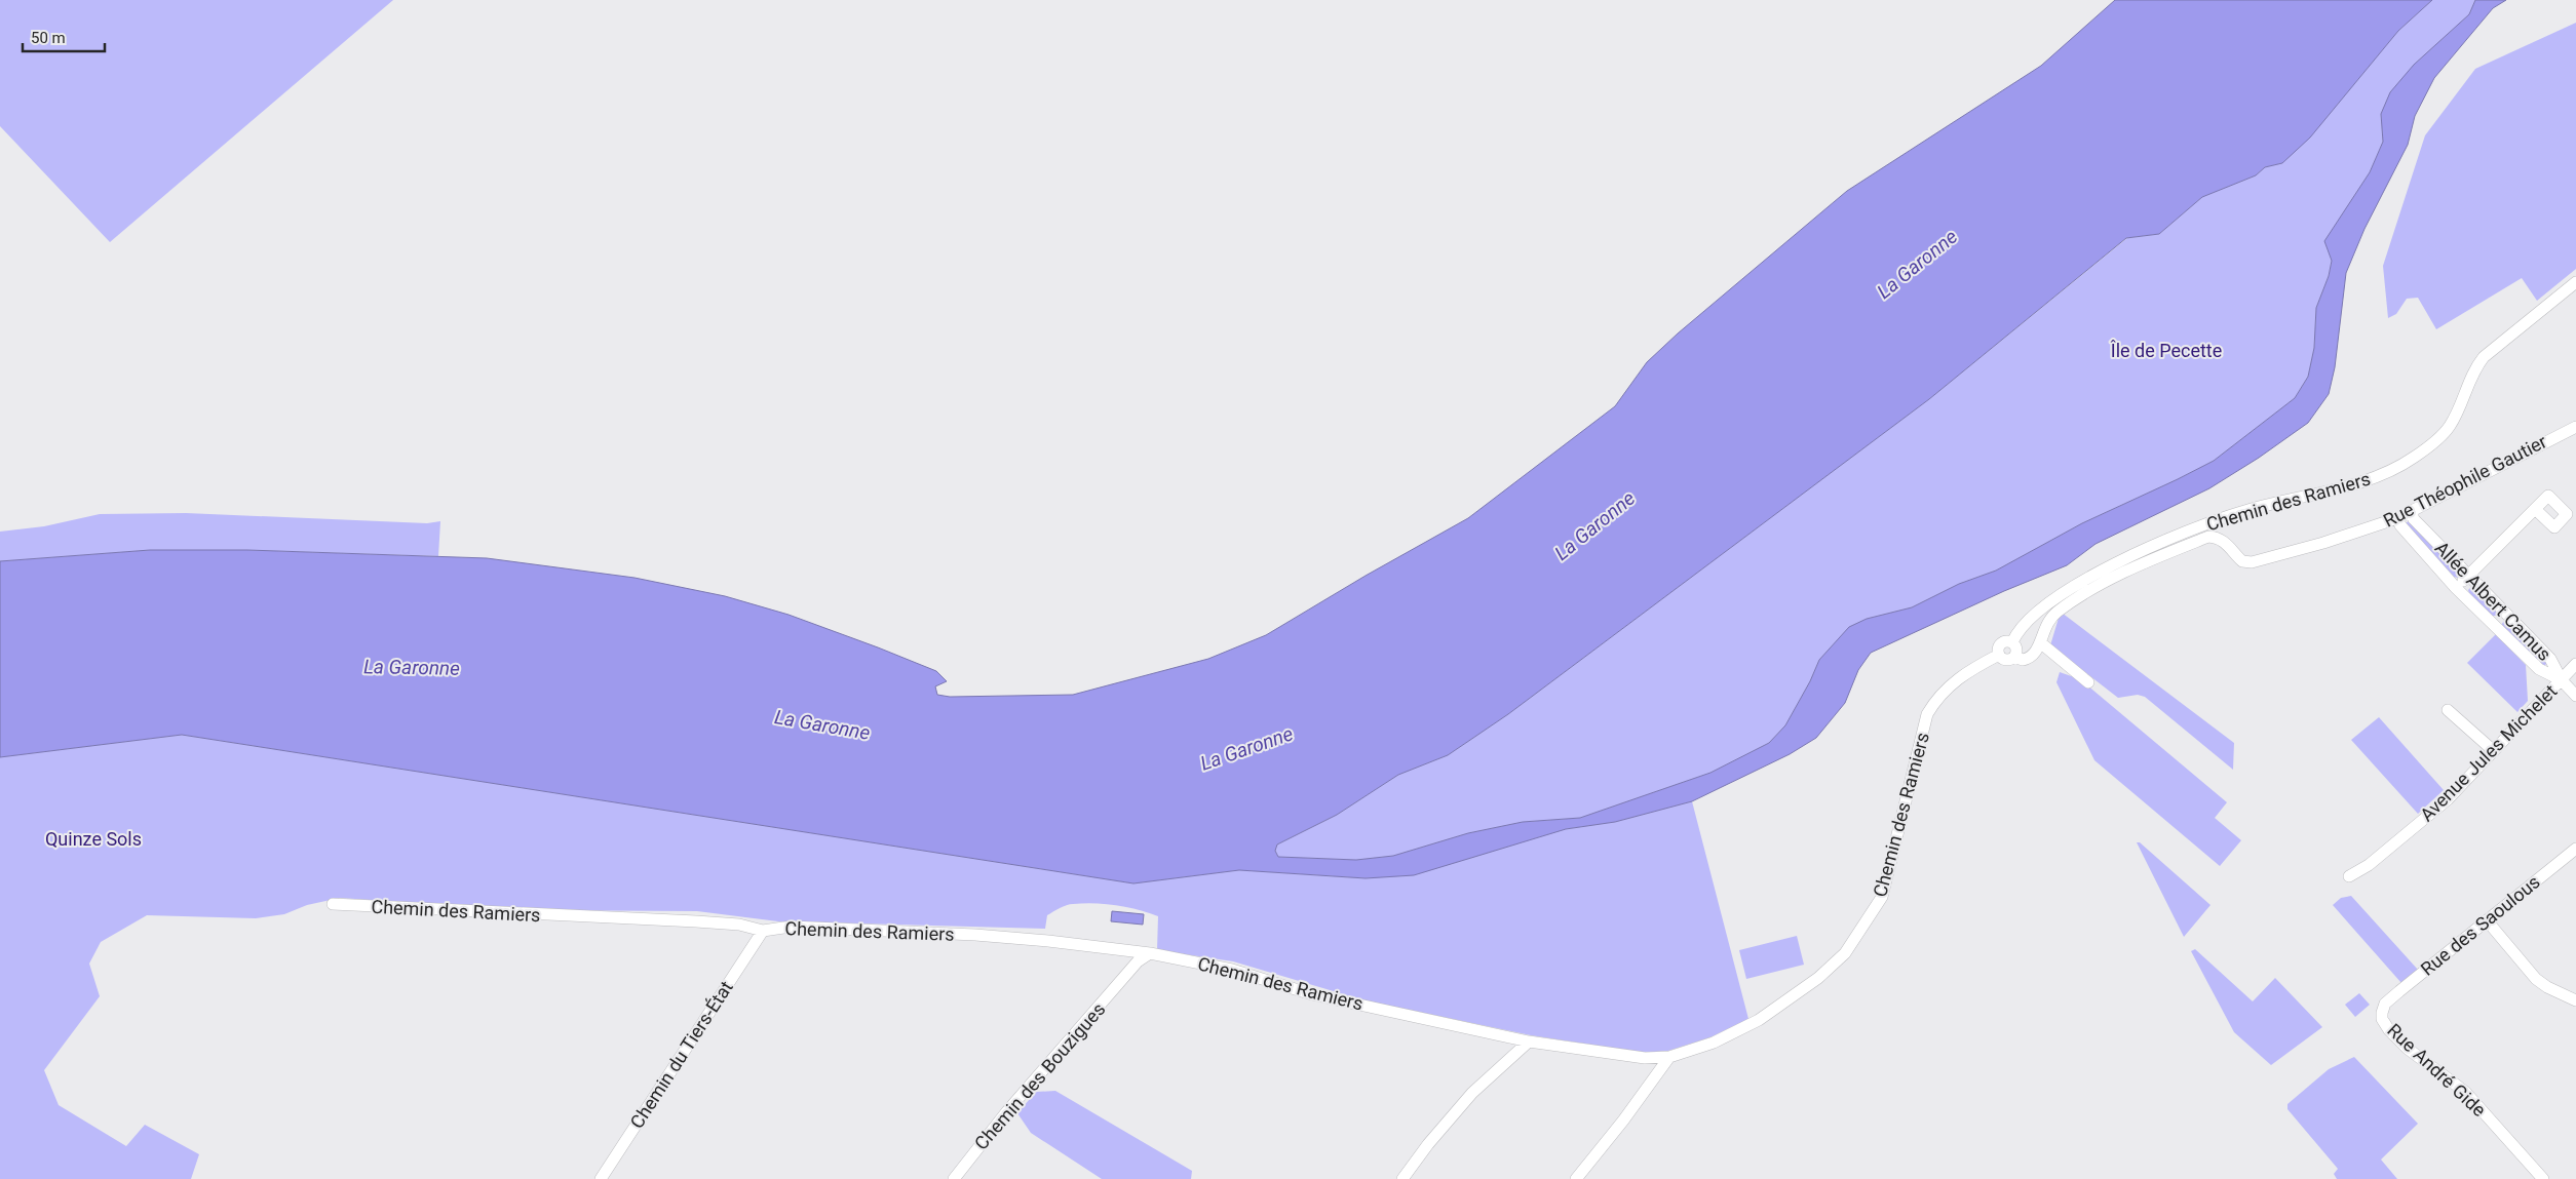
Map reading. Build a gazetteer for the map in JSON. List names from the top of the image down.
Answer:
{
  "streets": {
    "street": [
      "Rue Théophile Gautier",
      "Chemin des Ramiers",
      "Allée Albert Camus",
      "Avenue Jules Michelet",
      "Rue des Saoulous",
      "Chemin du Tiers-État",
      "Rue André Gide",
      "Chemin des Bouzigues"
    ]
  },
  "crossings": [
    ["Rue Théophile Gautier", "Chemin des Ramiers"],
    ["Rue Théophile Gautier", "Allée Albert Camus"],
    ["Chemin des Ramiers", "Chemin du Tiers-État"],
    ["Chemin des Ramiers", "Chemin des Bouzigues"],
    ["Allée Albert Camus", "Avenue Jules Michelet"],
    ["Rue des Saoulous", "Rue André Gide"]
  ],
  "water": ["La Garonne"],
  "parks": ["Île de Pecette", "Quinze Sols"],
  "scale_bar": "50 m"
}
